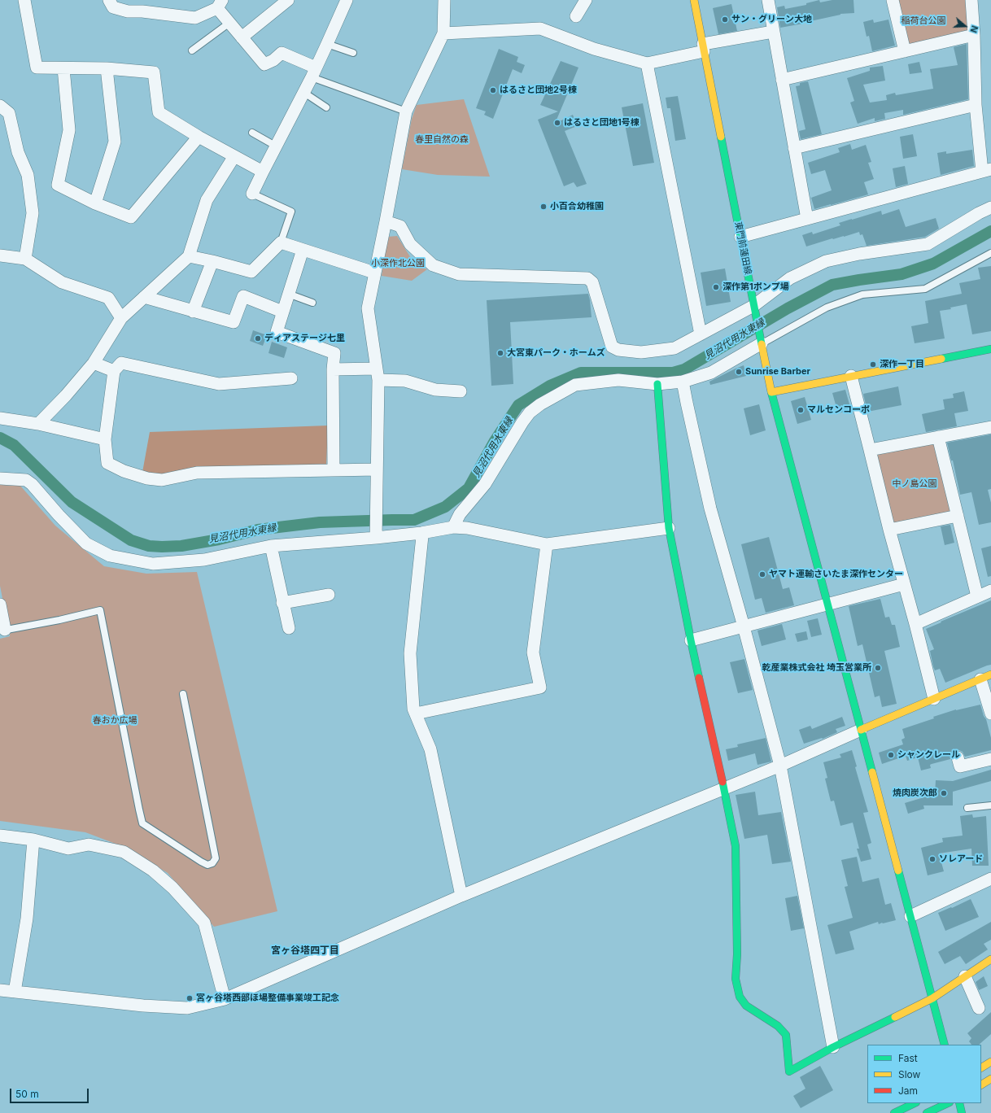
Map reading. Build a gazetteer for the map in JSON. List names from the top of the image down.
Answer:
{
  "streets": {
    "main road": ["東門前蓮田線"]
  },
  "districts": ["宮ヶ谷塔四丁目"],
  "water": ["見沼代用水東縁"],
  "parks": [
    "稲荷台公園",
    "春里自然の森",
    "小深作北公園",
    "中ノ島公園",
    "春おか広場"
  ],
  "places": [
    "サン・グリーン大地",
    "はるさと団地2号棟",
    "はるさと団地1号棟",
    "小百合幼稚園",
    "深作第1ポンプ場",
    "ディアステージ七里",
    "大宮東パーク・ホームズ",
    "深作一丁目",
    "Sunrise Barber",
    "マルセンコーポ",
    "ヤマト運輸さいたま深作センター",
    "乾産業株式会社 埼玉営業所",
    "シャンクレール",
    "焼肉炭次郎",
    "ソレアード",
    "宮ヶ谷塔西部ほ場整備事業竣工記念"
  ],
  "legend": ["Fast", "Slow", "Jam"],
  "scale_bar": "50 m",
  "north": "right"
}
